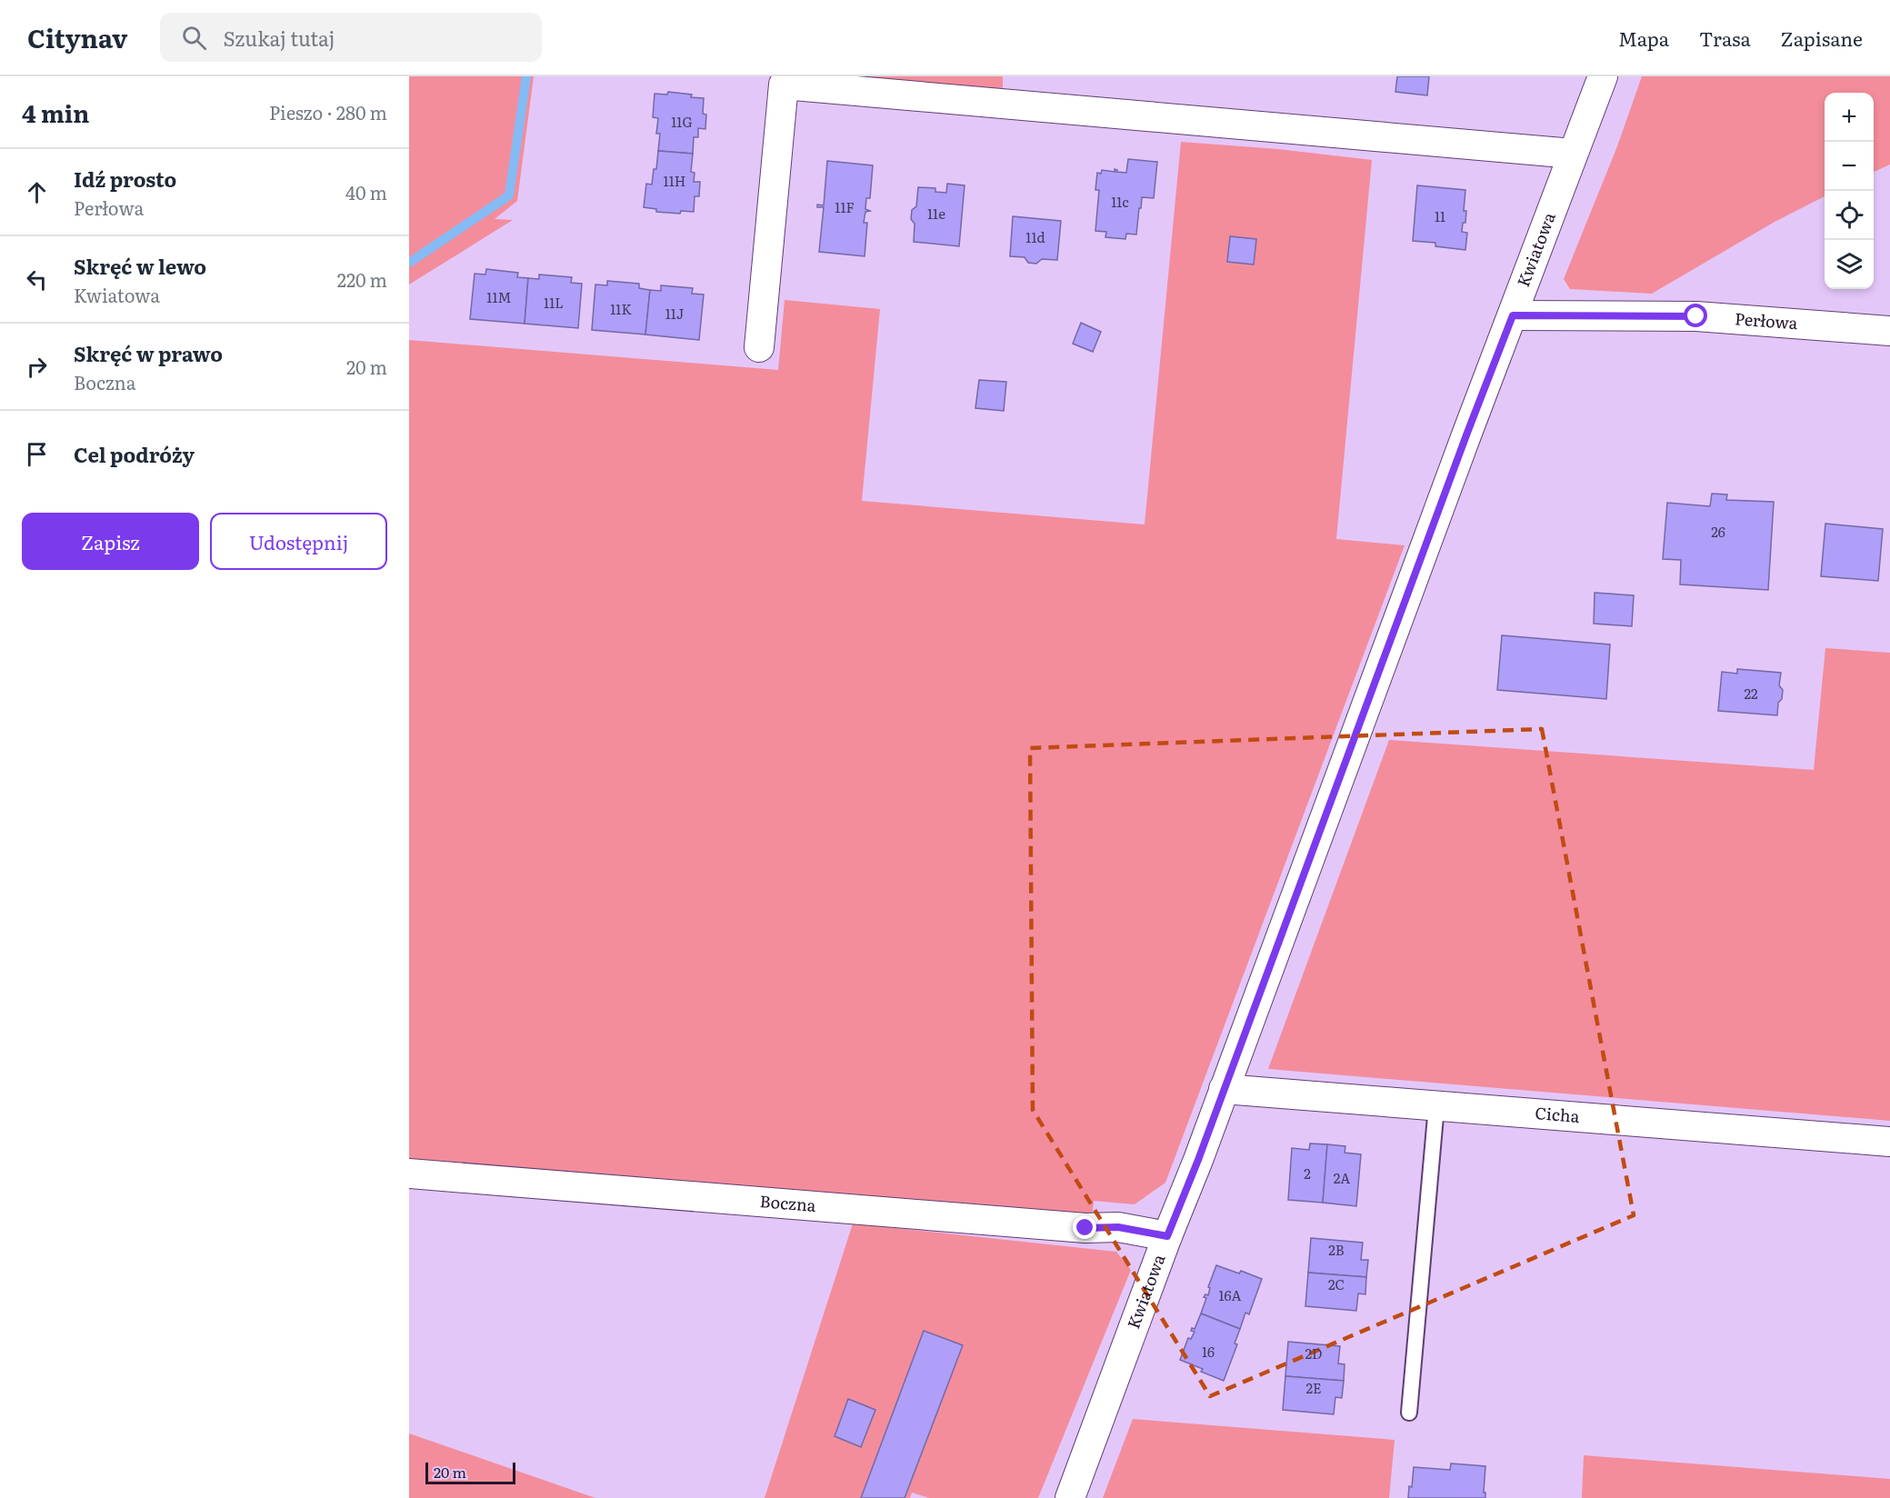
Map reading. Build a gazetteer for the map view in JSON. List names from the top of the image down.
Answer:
{
  "streets": {
    "street": [
      "Kwiatowa",
      "Perłowa",
      "Cicha",
      "Boczna"
    ]
  },
  "crossings": [
    ["Kwiatowa", "Perłowa"],
    ["Kwiatowa", "Cicha"],
    ["Kwiatowa", "Boczna"]
  ],
  "house_numbers": [
    "11G",
    "11H",
    "11c",
    "11F",
    "11e",
    "11",
    "11d",
    "11M",
    "11L",
    "11K",
    "11J",
    "26",
    "22",
    "2",
    "2A",
    "2B",
    "2C",
    "16A",
    "16",
    "2D",
    "2E"
  ],
  "scale_bar": "20 m",
  "page": {
    "header": "Citynav",
    "search": "Szukaj tutaj",
    "nav": ["Mapa", "Trasa", "Zapisane"],
    "heading": ["4 min", "Pieszo · 280 m"],
    "map_buttons": ["+", "−"],
    "list": [
      ["Idź prosto", "Perłowa", "40 m"],
      ["Skręć w lewo", "Kwiatowa", "220 m"],
      ["Skręć w prawo", "Boczna", "20 m"],
      "Cel podróży"
    ],
    "buttons": ["Zapisz", "Udostępnij"],
    "scale": "20 m"
  }
}
